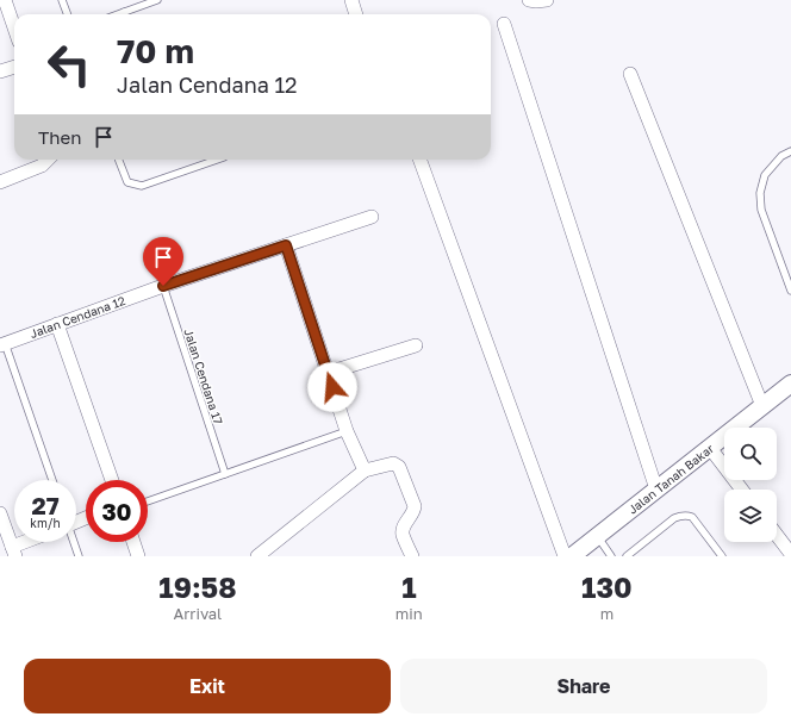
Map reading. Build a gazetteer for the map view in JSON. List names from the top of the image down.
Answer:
{
  "streets": {
    "street": ["Jalan Cendana 12", "Jalan Tanah Bakar"],
    "lane": ["Jalan Cendana 17"]
  },
  "crossings": [
    ["Jalan Cendana 12", "Jalan Cendana 17"]
  ],
  "page": {
    "turn": ["70 m", "Jalan Cendana 12"],
    "then": "Then",
    "speed": "27 km/h",
    "limit": "30",
    "eta": [
      "19:58",
      "Arrival",
      "1",
      "min",
      "130",
      "m"
    ],
    "buttons": ["Exit", "Share"]
  }
}
